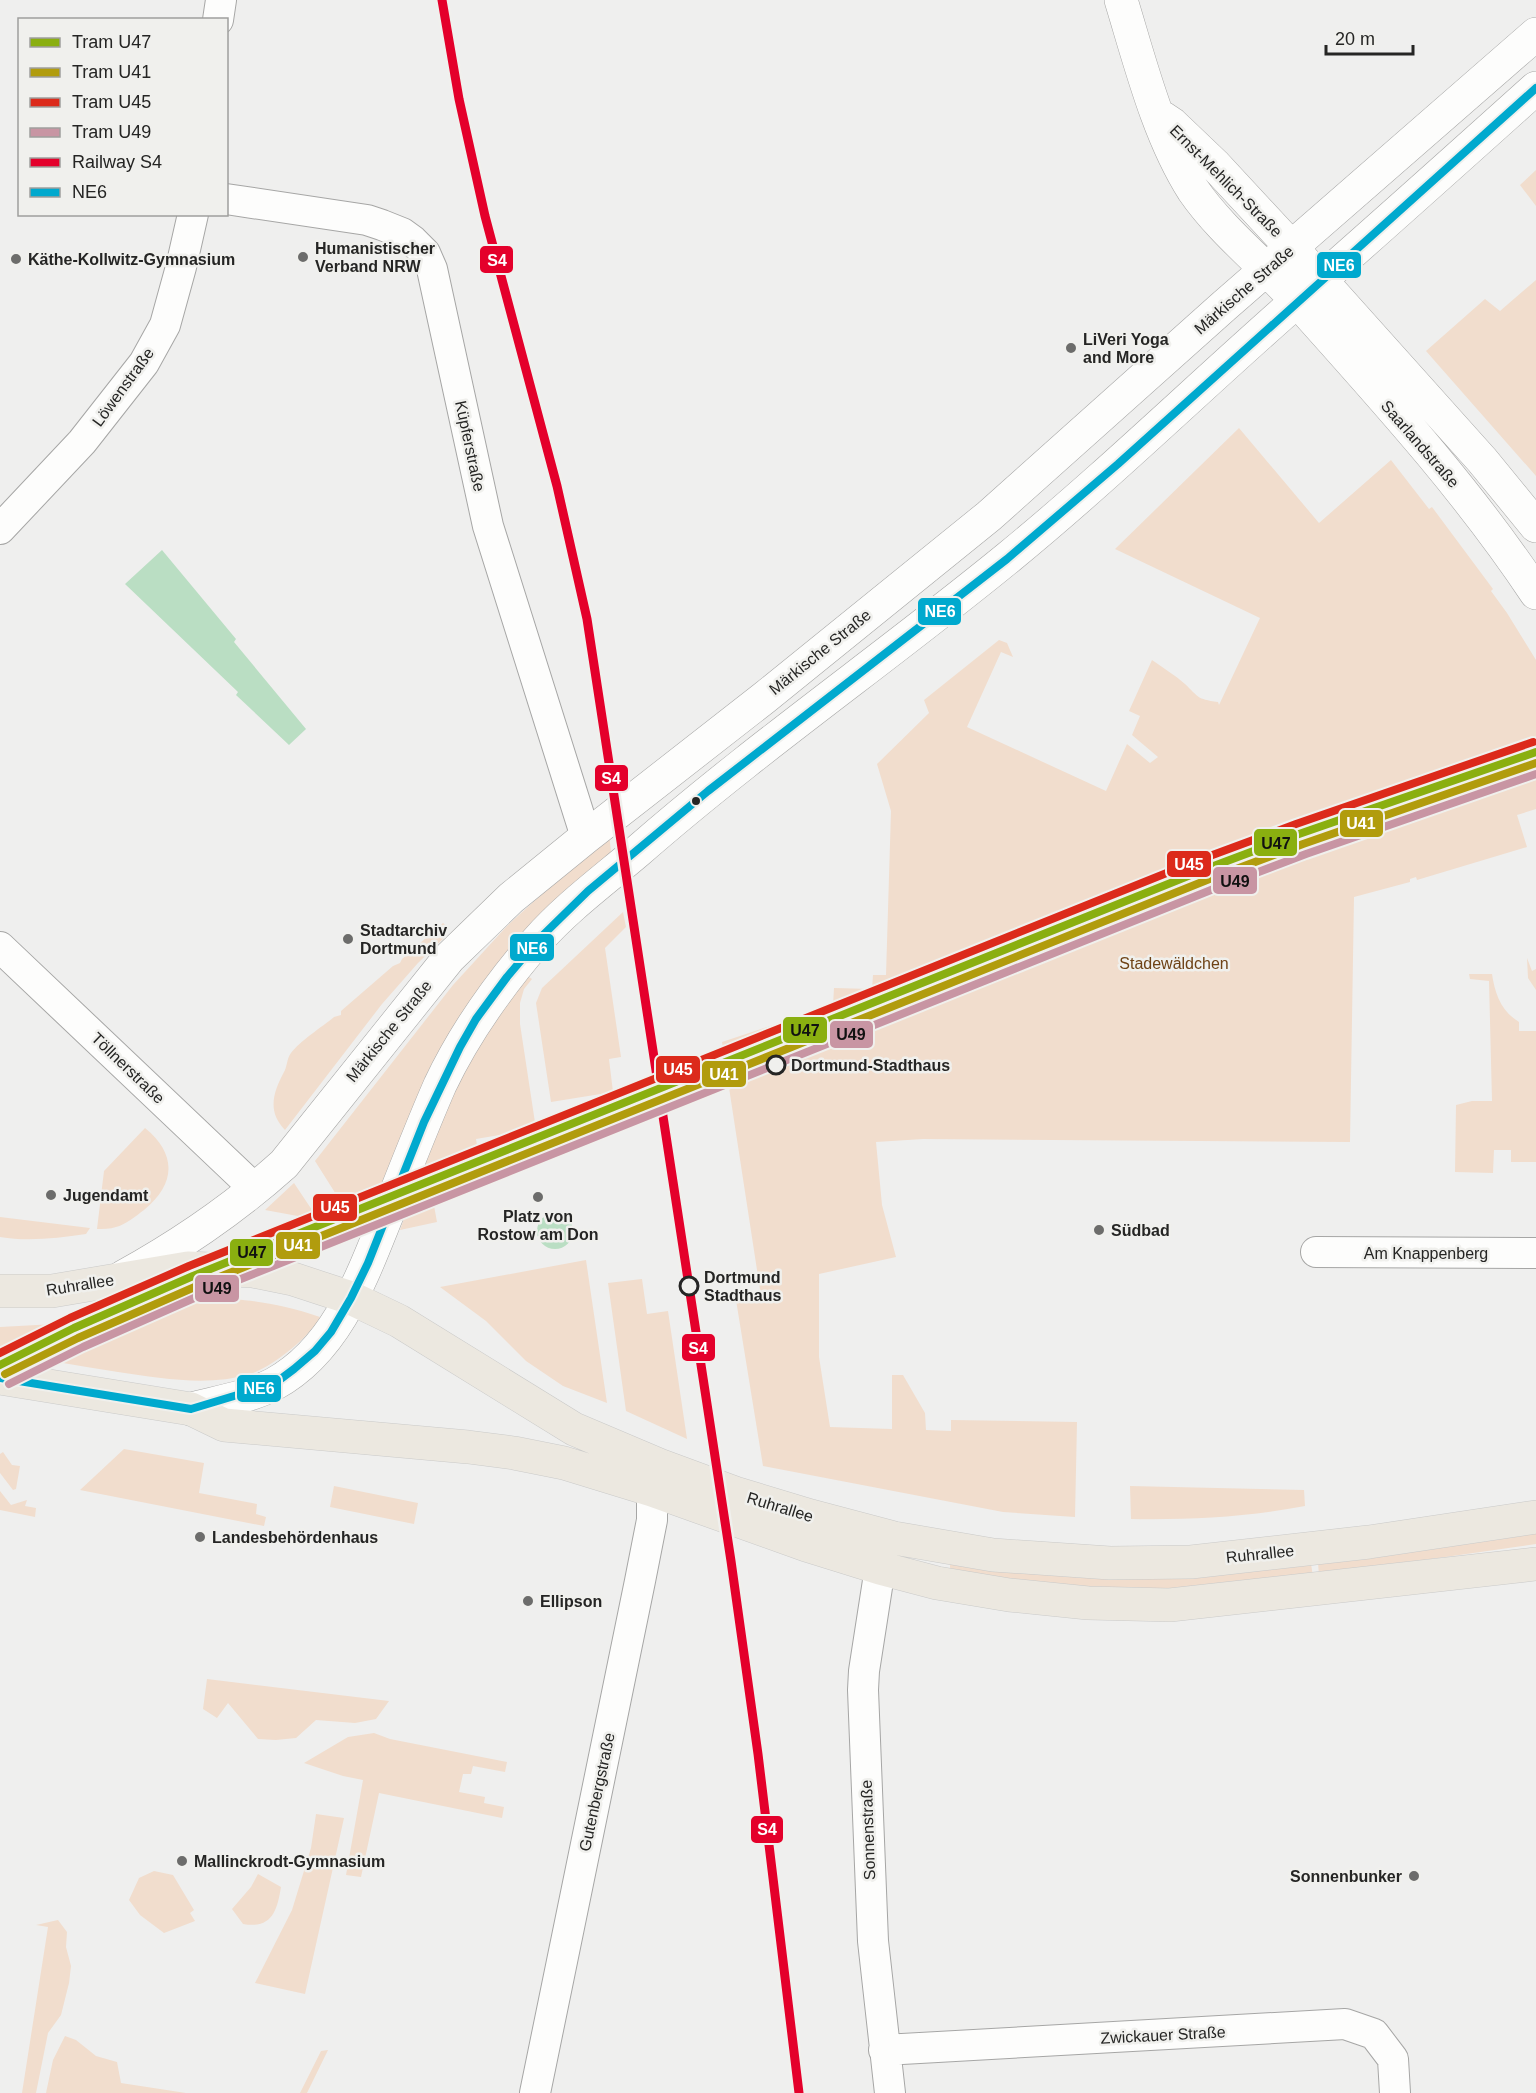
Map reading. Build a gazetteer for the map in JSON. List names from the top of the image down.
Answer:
{
  "streets": {
    "main road": [
      "Ernst-Mehlich-Straße",
      "Märkische Straße",
      "Saarlandstraße",
      "Ruhrallee"
    ],
    "street": [
      "Löwenstraße",
      "Küpferstraße",
      "Töllnerstraße",
      "Am Knappenberg",
      "Gutenbergstraße",
      "Sonnenstraße",
      "Zwickauer Straße"
    ]
  },
  "crossings": [
    ["Ernst-Mehlich-Straße", "Märkische Straße"],
    ["Ernst-Mehlich-Straße", "Saarlandstraße"],
    ["Märkische Straße", "Küpferstraße"],
    ["Märkische Straße", "Töllnerstraße"],
    ["Märkische Straße", "Ruhrallee"],
    ["Ruhrallee", "Gutenbergstraße"],
    ["Ruhrallee", "Sonnenstraße"],
    ["Sonnenstraße", "Zwickauer Straße"]
  ],
  "parks": ["Stadewäldchen"],
  "places": [
    "Humanistischer Verband NRW",
    "Käthe-Kollwitz-Gymnasium",
    "LiVeri Yoga and More",
    "Stadtarchiv Dortmund",
    "Dortmund-Stadthaus",
    "Jugendamt",
    "Platz von Rostow am Don",
    "Südbad",
    "Dortmund Stadthaus",
    "Landesbehördenhaus",
    "Ellipson",
    "Mallinckrodt-Gymnasium",
    "Sonnenbunker"
  ],
  "lines": [
    "rail line S4",
    "transit line NE6",
    "tram line U45",
    "tram line U47",
    "tram line U41",
    "tram line U49"
  ],
  "legend": [
    "Tram U47",
    "Tram U41",
    "Tram U45",
    "Tram U49",
    "Railway S4",
    "NE6"
  ],
  "scale_bar": "20 m"
}
